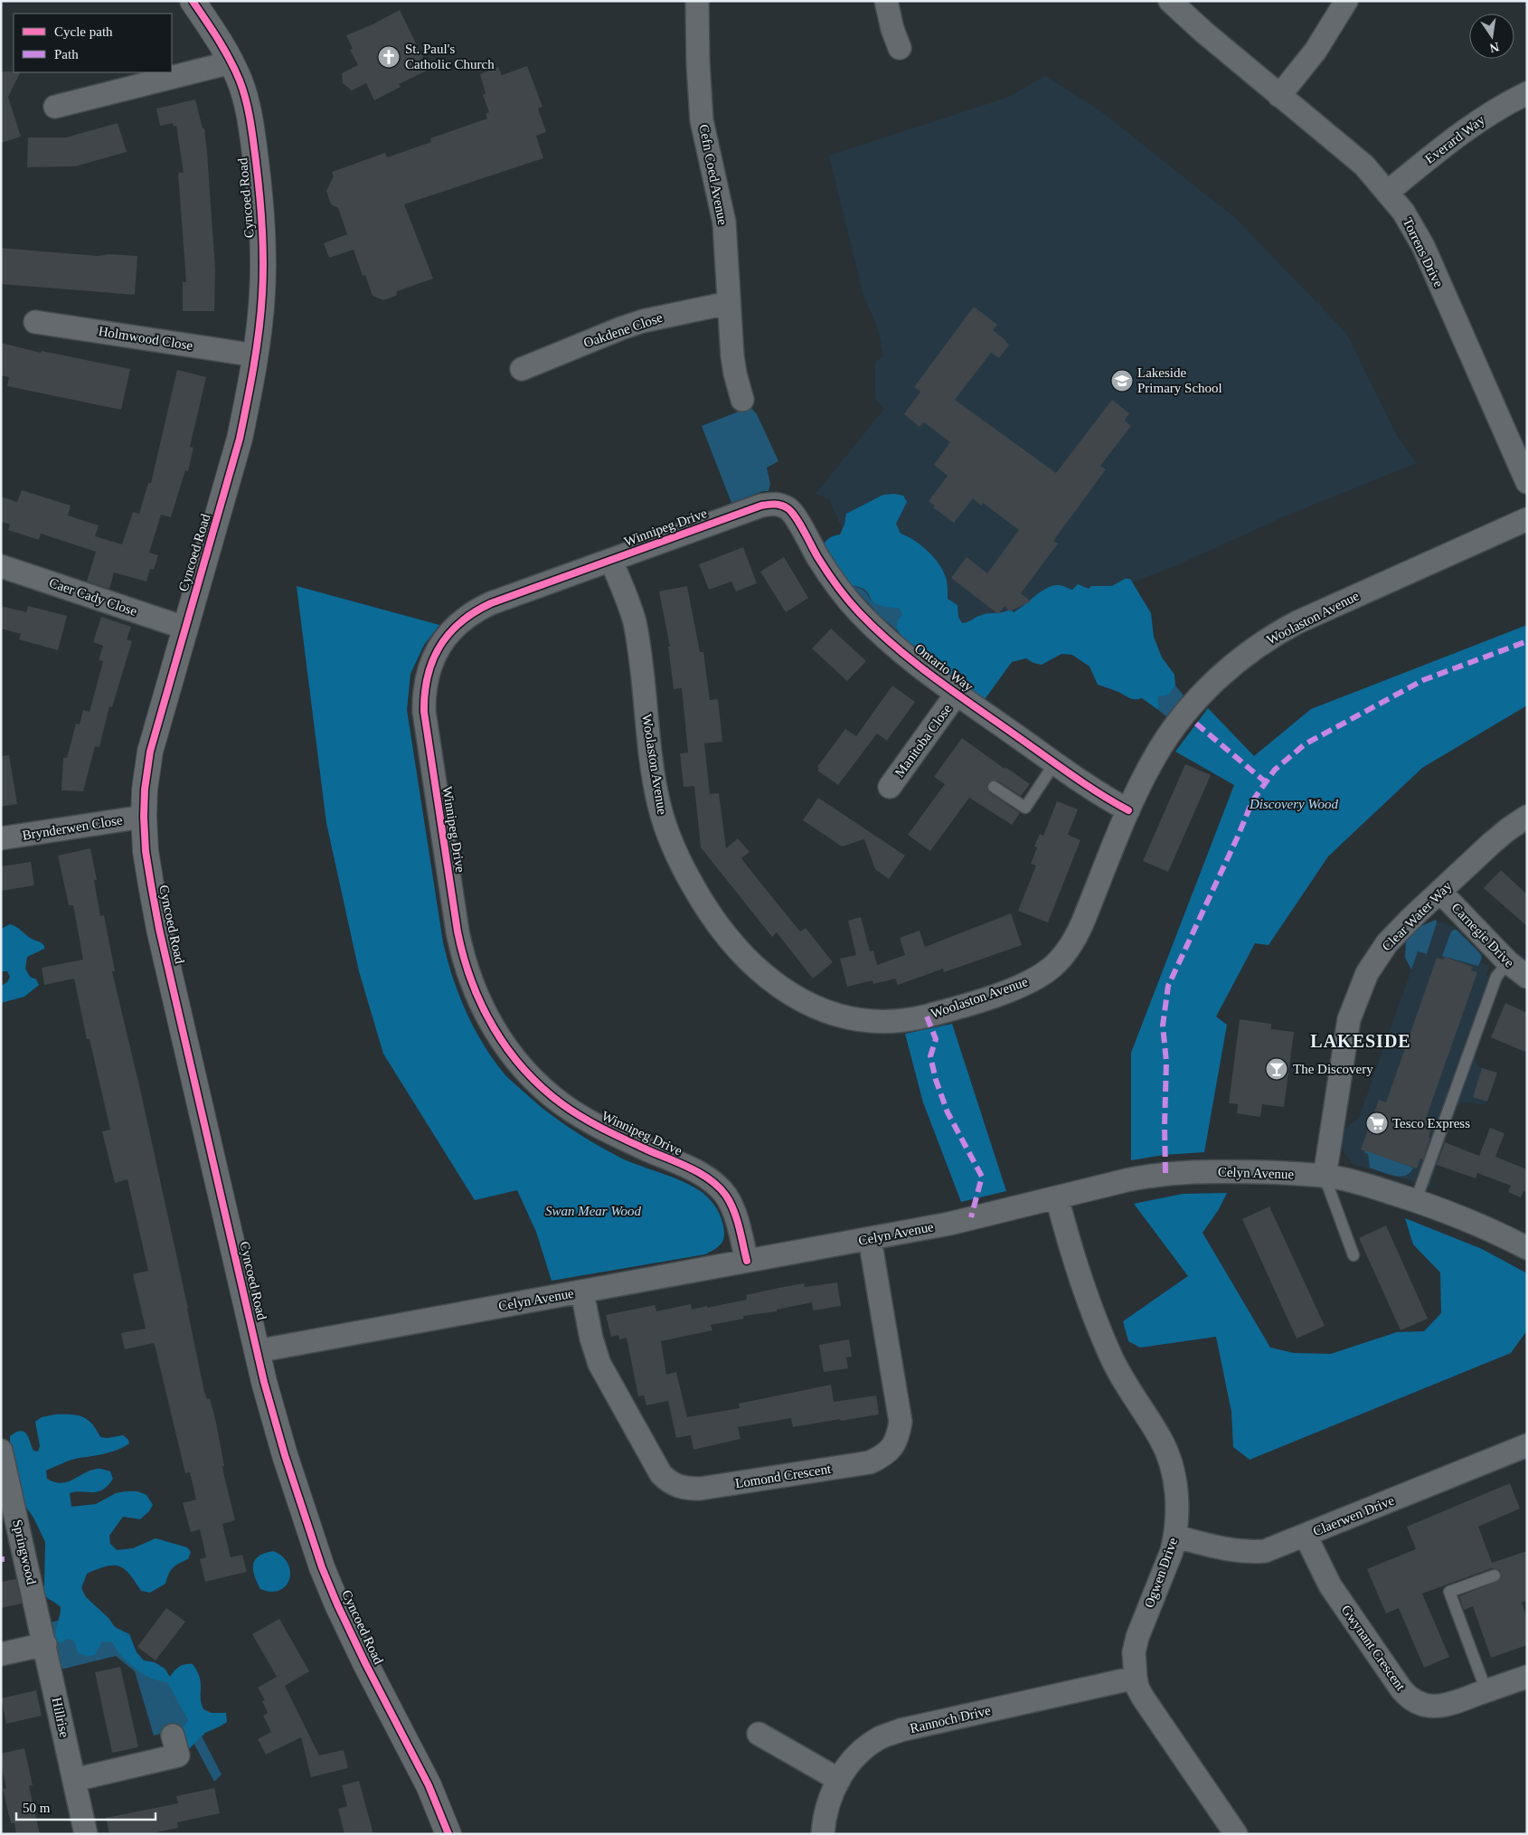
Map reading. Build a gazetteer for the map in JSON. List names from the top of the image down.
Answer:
{
  "streets": {
    "street": [
      "Everard Way",
      "Cefn Coed Avenue",
      "Cyncoed Road",
      "Torrens Drive",
      "Oakdene Close",
      "Holmwood Close",
      "Winnipeg Drive",
      "Caer Cady Close",
      "Woolaston Avenue",
      "Ontario Way",
      "Manitoba Close",
      "Brynderwen Close",
      "Clear Water Way",
      "Carnegie Drive",
      "Celyn Avenue",
      "Lomond Crescent",
      "Claerwen Drive",
      "Springwood",
      "Ogwen Drive",
      "Gwynant Crescent",
      "Hillrise",
      "Rannoch Drive"
    ]
  },
  "crossings": [
    ["Everard Way", "Torrens Drive"],
    ["Cefn Coed Avenue", "Oakdene Close"],
    ["Cyncoed Road", "Holmwood Close"],
    ["Cyncoed Road", "Caer Cady Close"],
    ["Cyncoed Road", "Brynderwen Close"],
    ["Cyncoed Road", "Celyn Avenue"],
    ["Winnipeg Drive", "Woolaston Avenue"],
    ["Winnipeg Drive", "Ontario Way"],
    ["Winnipeg Drive", "Celyn Avenue"],
    ["Woolaston Avenue", "Ontario Way"],
    ["Ontario Way", "Manitoba Close"],
    ["Clear Water Way", "Carnegie Drive"],
    ["Clear Water Way", "Celyn Avenue"],
    ["Celyn Avenue", "Lomond Crescent"],
    ["Celyn Avenue", "Ogwen Drive"],
    ["Claerwen Drive", "Ogwen Drive"],
    ["Claerwen Drive", "Gwynant Crescent"],
    ["Springwood", "Hillrise"],
    ["Ogwen Drive", "Rannoch Drive"]
  ],
  "districts": ["LAKESIDE"],
  "parks": ["Discovery Wood", "Swan Mear Wood"],
  "places": {
    "church": ["St. Paul's Catholic Church"],
    "school or university": ["Lakeside Primary School"],
    "bar": ["The Discovery"],
    "supermarket": ["Tesco Express"]
  },
  "legend": ["Cycle path", "Path"],
  "scale_bar": "50 m",
  "north": "bottom"
}
